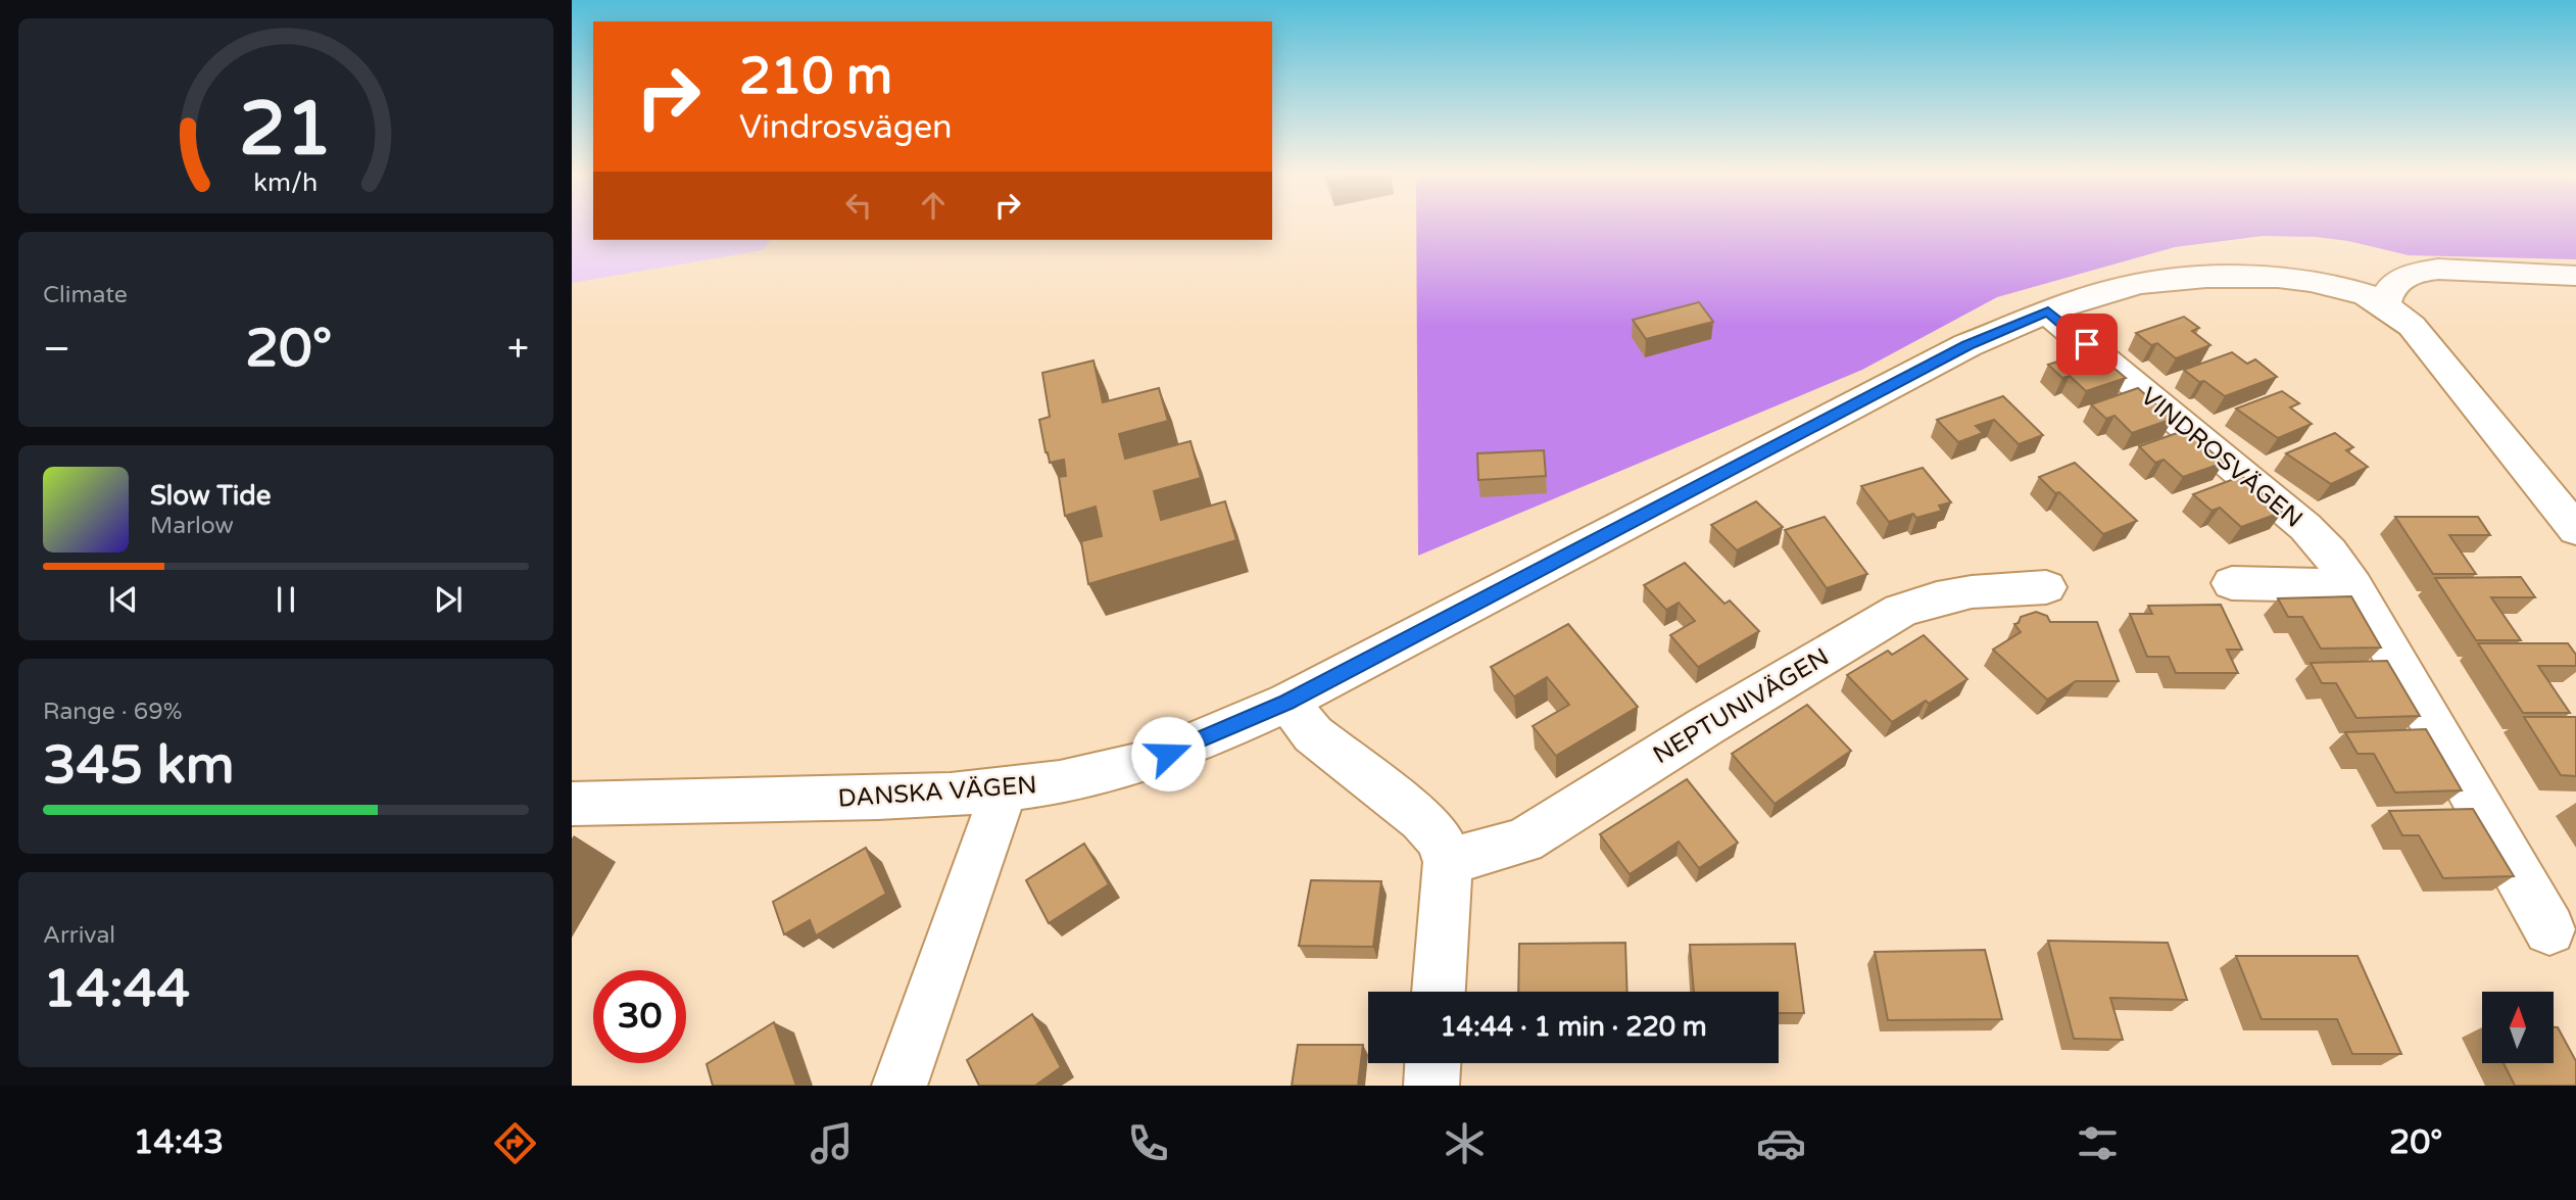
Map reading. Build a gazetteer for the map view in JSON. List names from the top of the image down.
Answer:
{
  "streets": {
    "street": ["VINDROSVÄGEN", "NEPTUNIVÄGEN", "DANSKA VÄGEN"]
  },
  "crossings": [
    ["VINDROSVÄGEN", "DANSKA VÄGEN"]
  ],
  "north": "top",
  "page": {
    "turn": ["210 m", "Vindrosvägen"],
    "tile": [
      "Climate",
      ["Range · 69%", "345 km"],
      ["Arrival", "14:44"]
    ],
    "heat": ["−", "20°", "+"],
    "song": ["Slow Tide", "Marlow"],
    "limit": "30",
    "trip": "14:44 · 1 min · 220 m",
    "tabs": ["14:43", "20°"],
    "gauge": ["21", "km/h"]
  }
}
